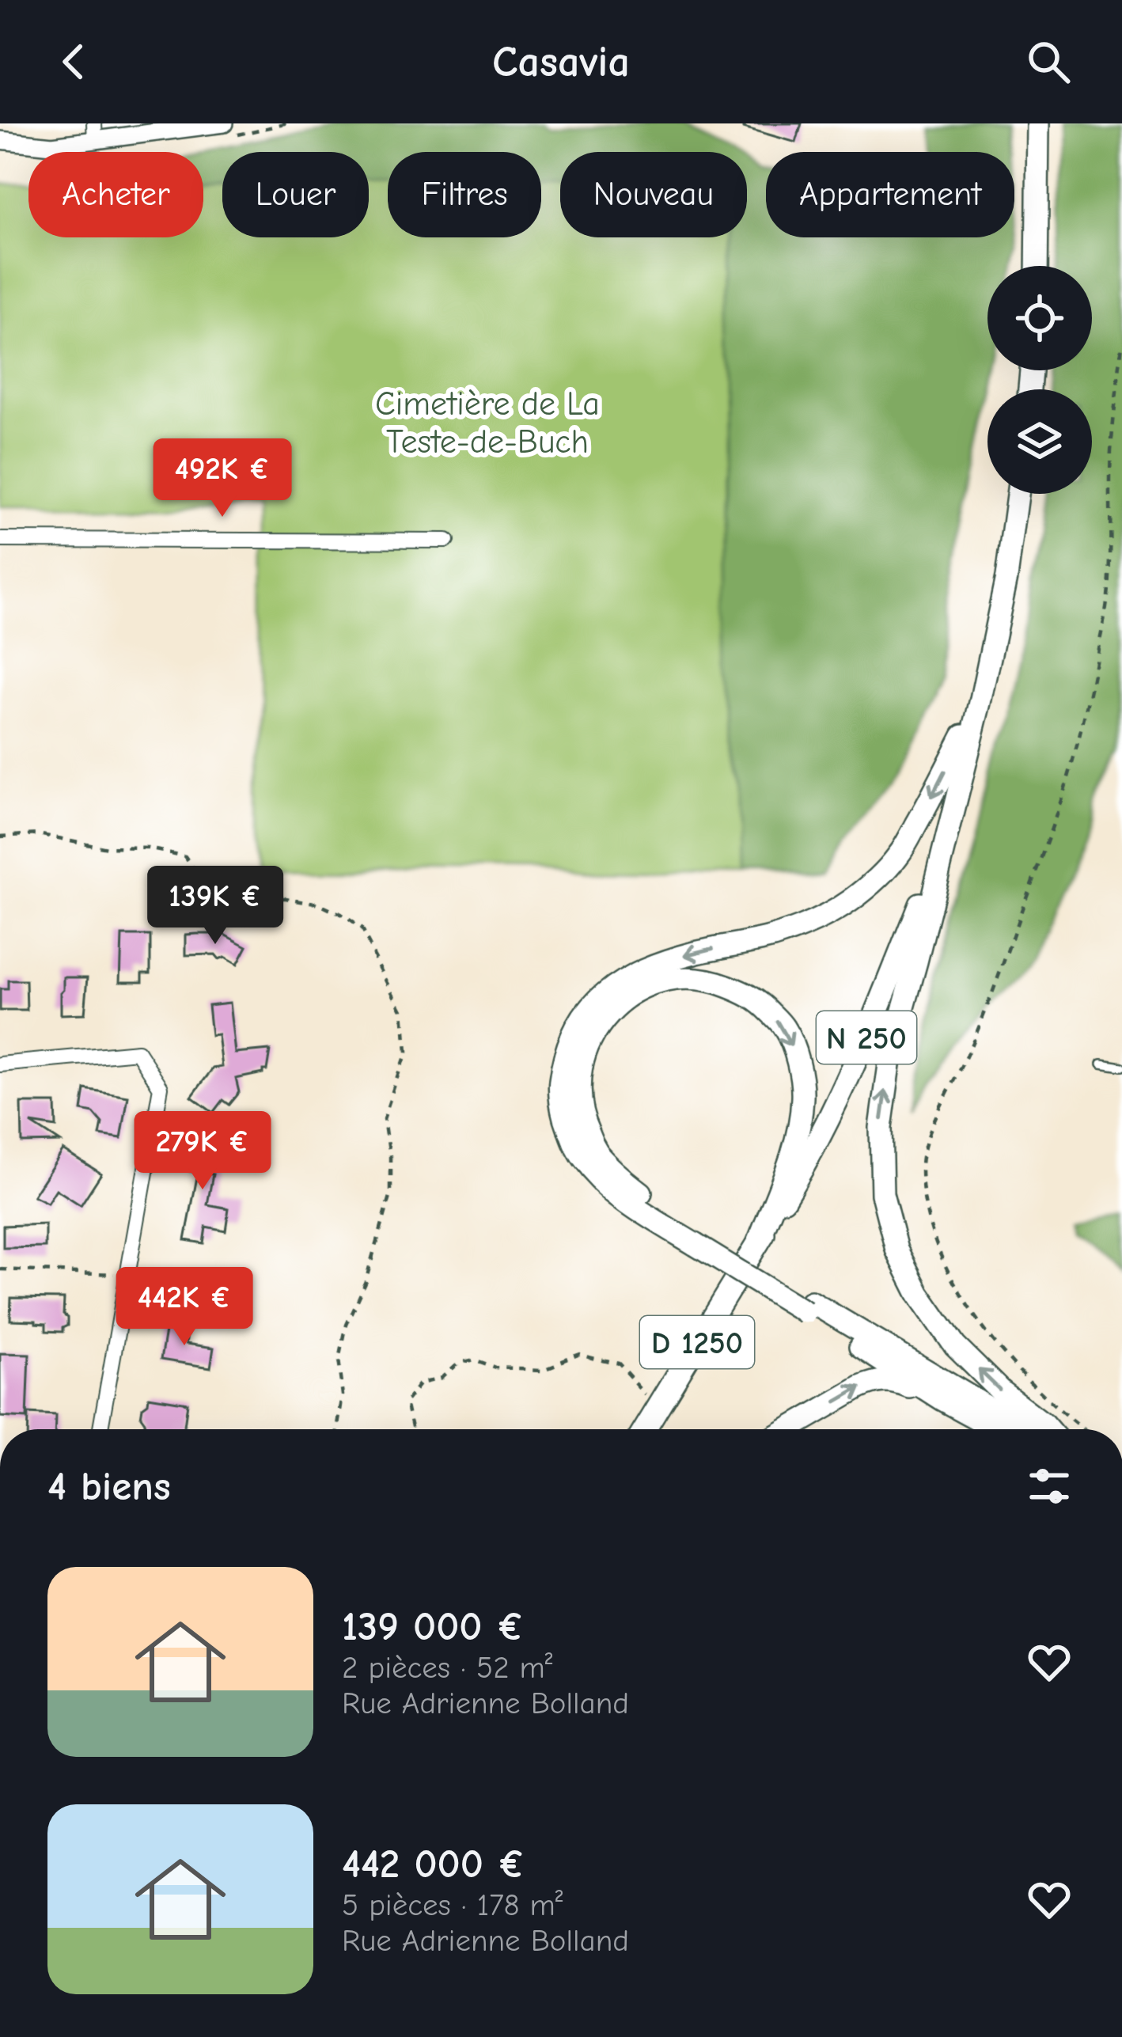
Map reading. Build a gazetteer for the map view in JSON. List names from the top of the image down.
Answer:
{
  "streets": {
    "main road": ["N 250", "D 1250"]
  },
  "crossings": [
    ["N 250", "D 1250"]
  ],
  "parks": ["Cimetière de La Teste-de-Buch"],
  "page": {
    "header": "Casavia",
    "chip": [
      "Acheter",
      "Louer",
      "Filtres",
      "Nouveau",
      "Appartement"
    ],
    "price": [
      "492K €",
      "139K €",
      "279K €",
      "442K €"
    ],
    "heading": "4 biens",
    "list": [
      {
        "name": "139 000 €",
        "note": "2 pièces · 52 m² · Rue Adrienne Bolland"
      },
      {
        "name": "442 000 €",
        "note": "5 pièces · 178 m² · Rue Adrienne Bolland"
      }
    ]
  }
}
